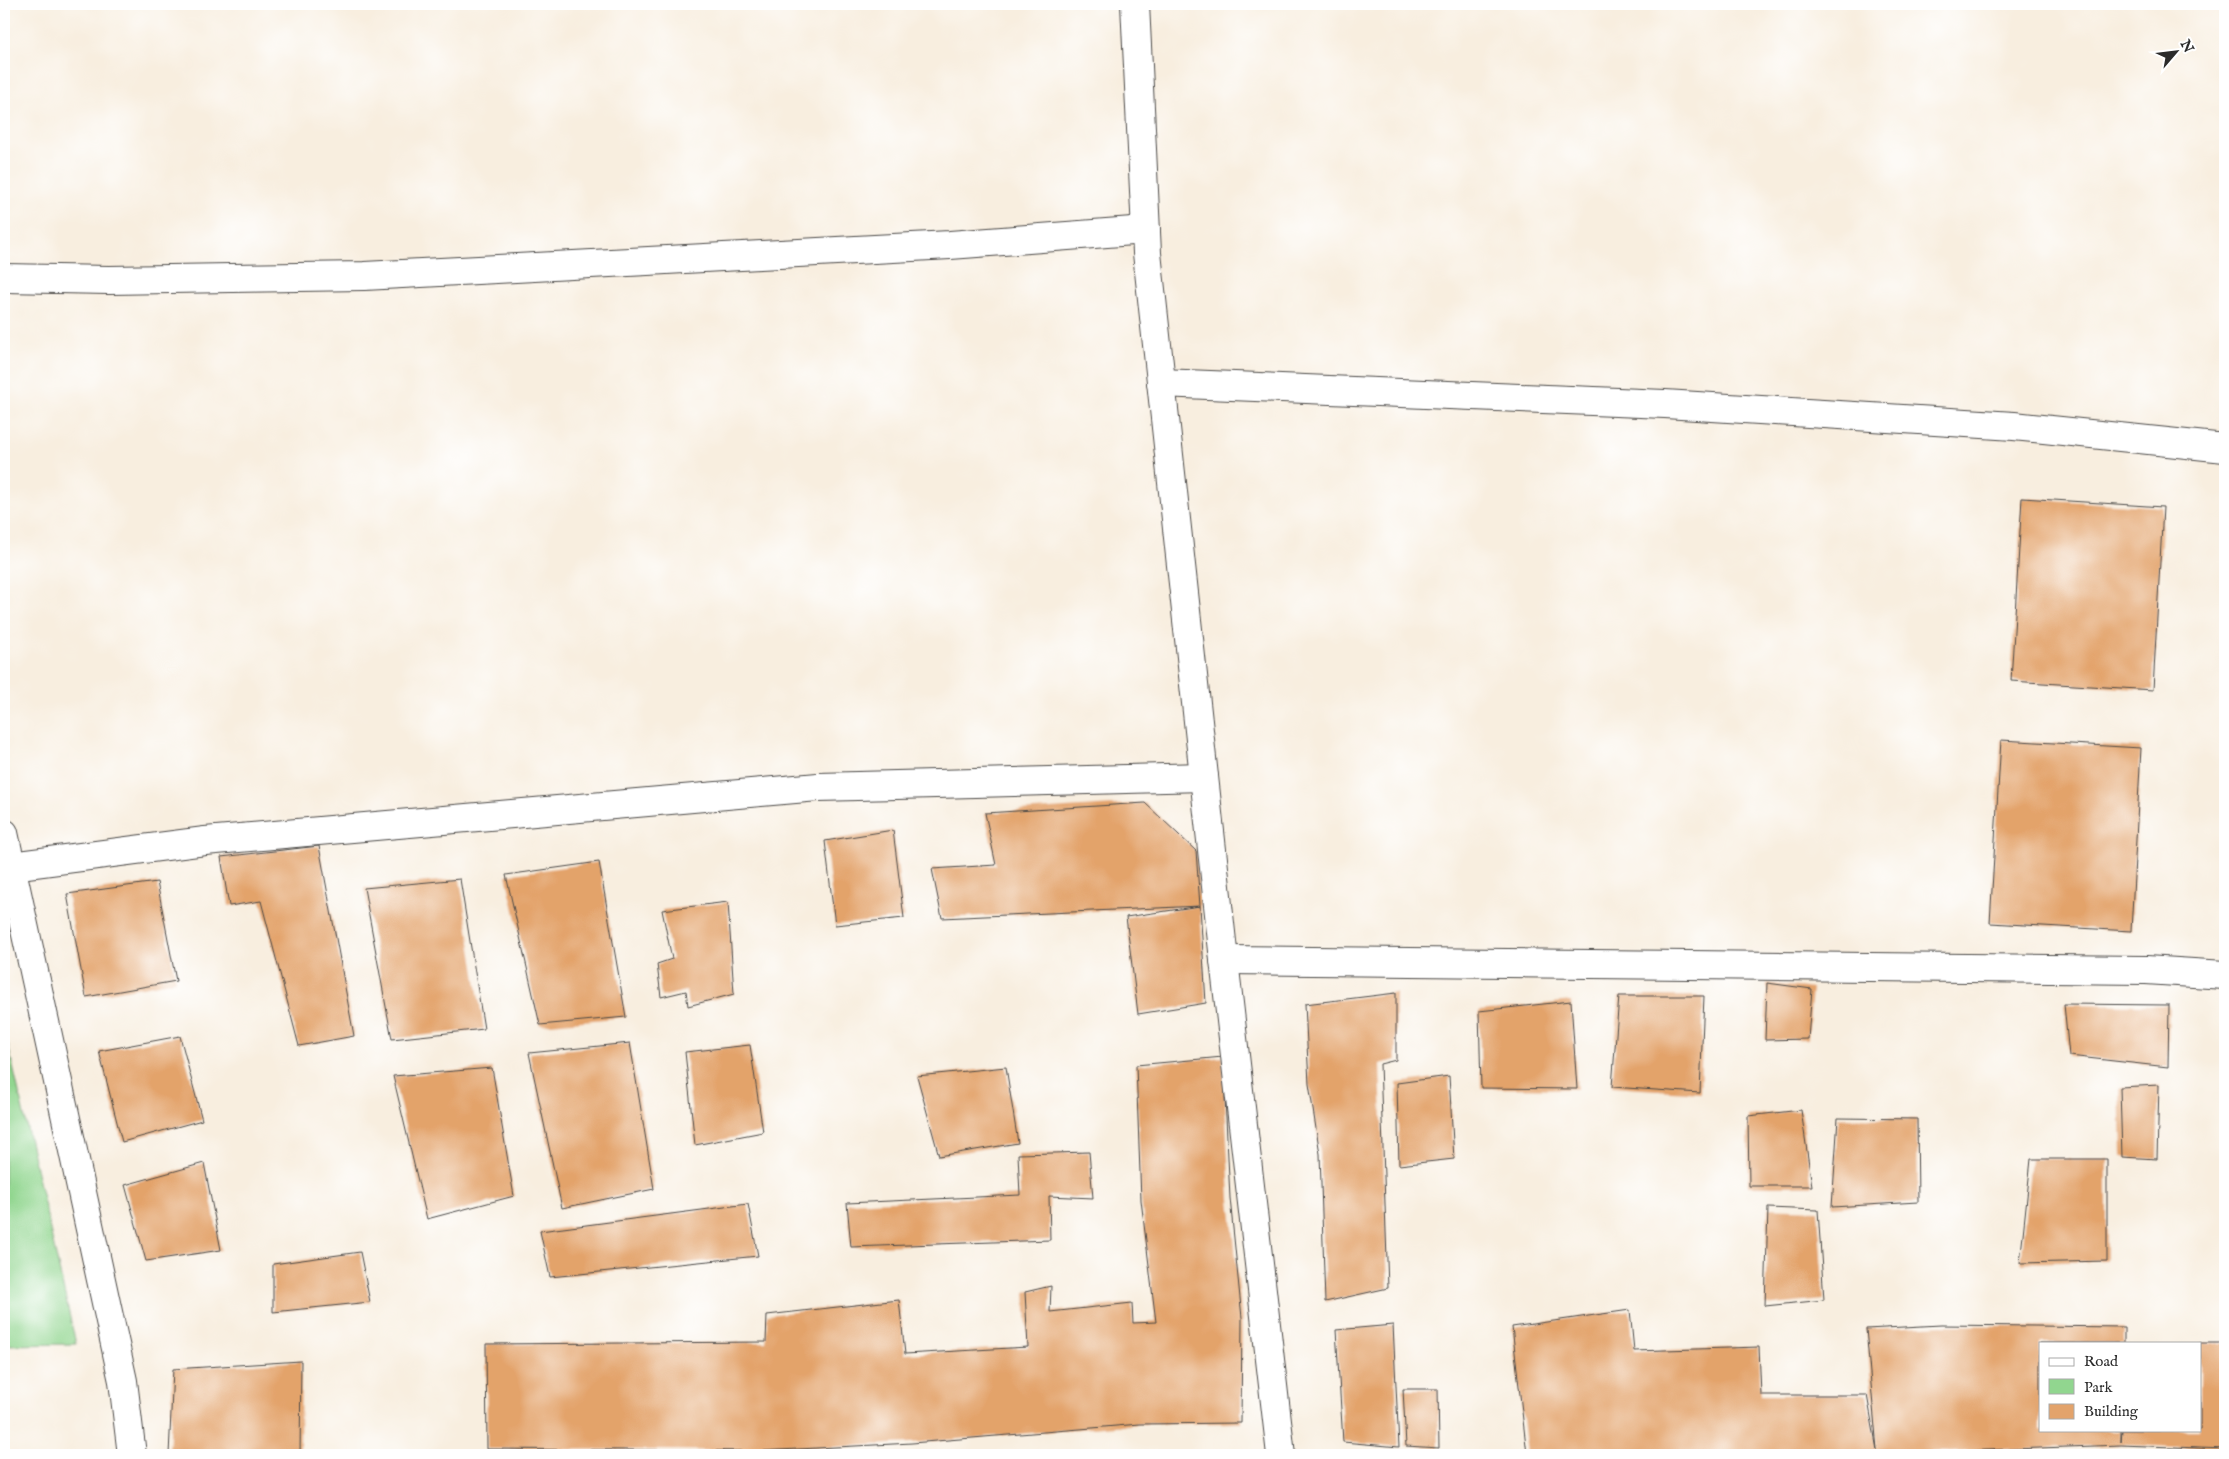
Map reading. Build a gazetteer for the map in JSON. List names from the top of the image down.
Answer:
{
  "legend": ["Road", "Park", "Building"],
  "north": "top right"
}
